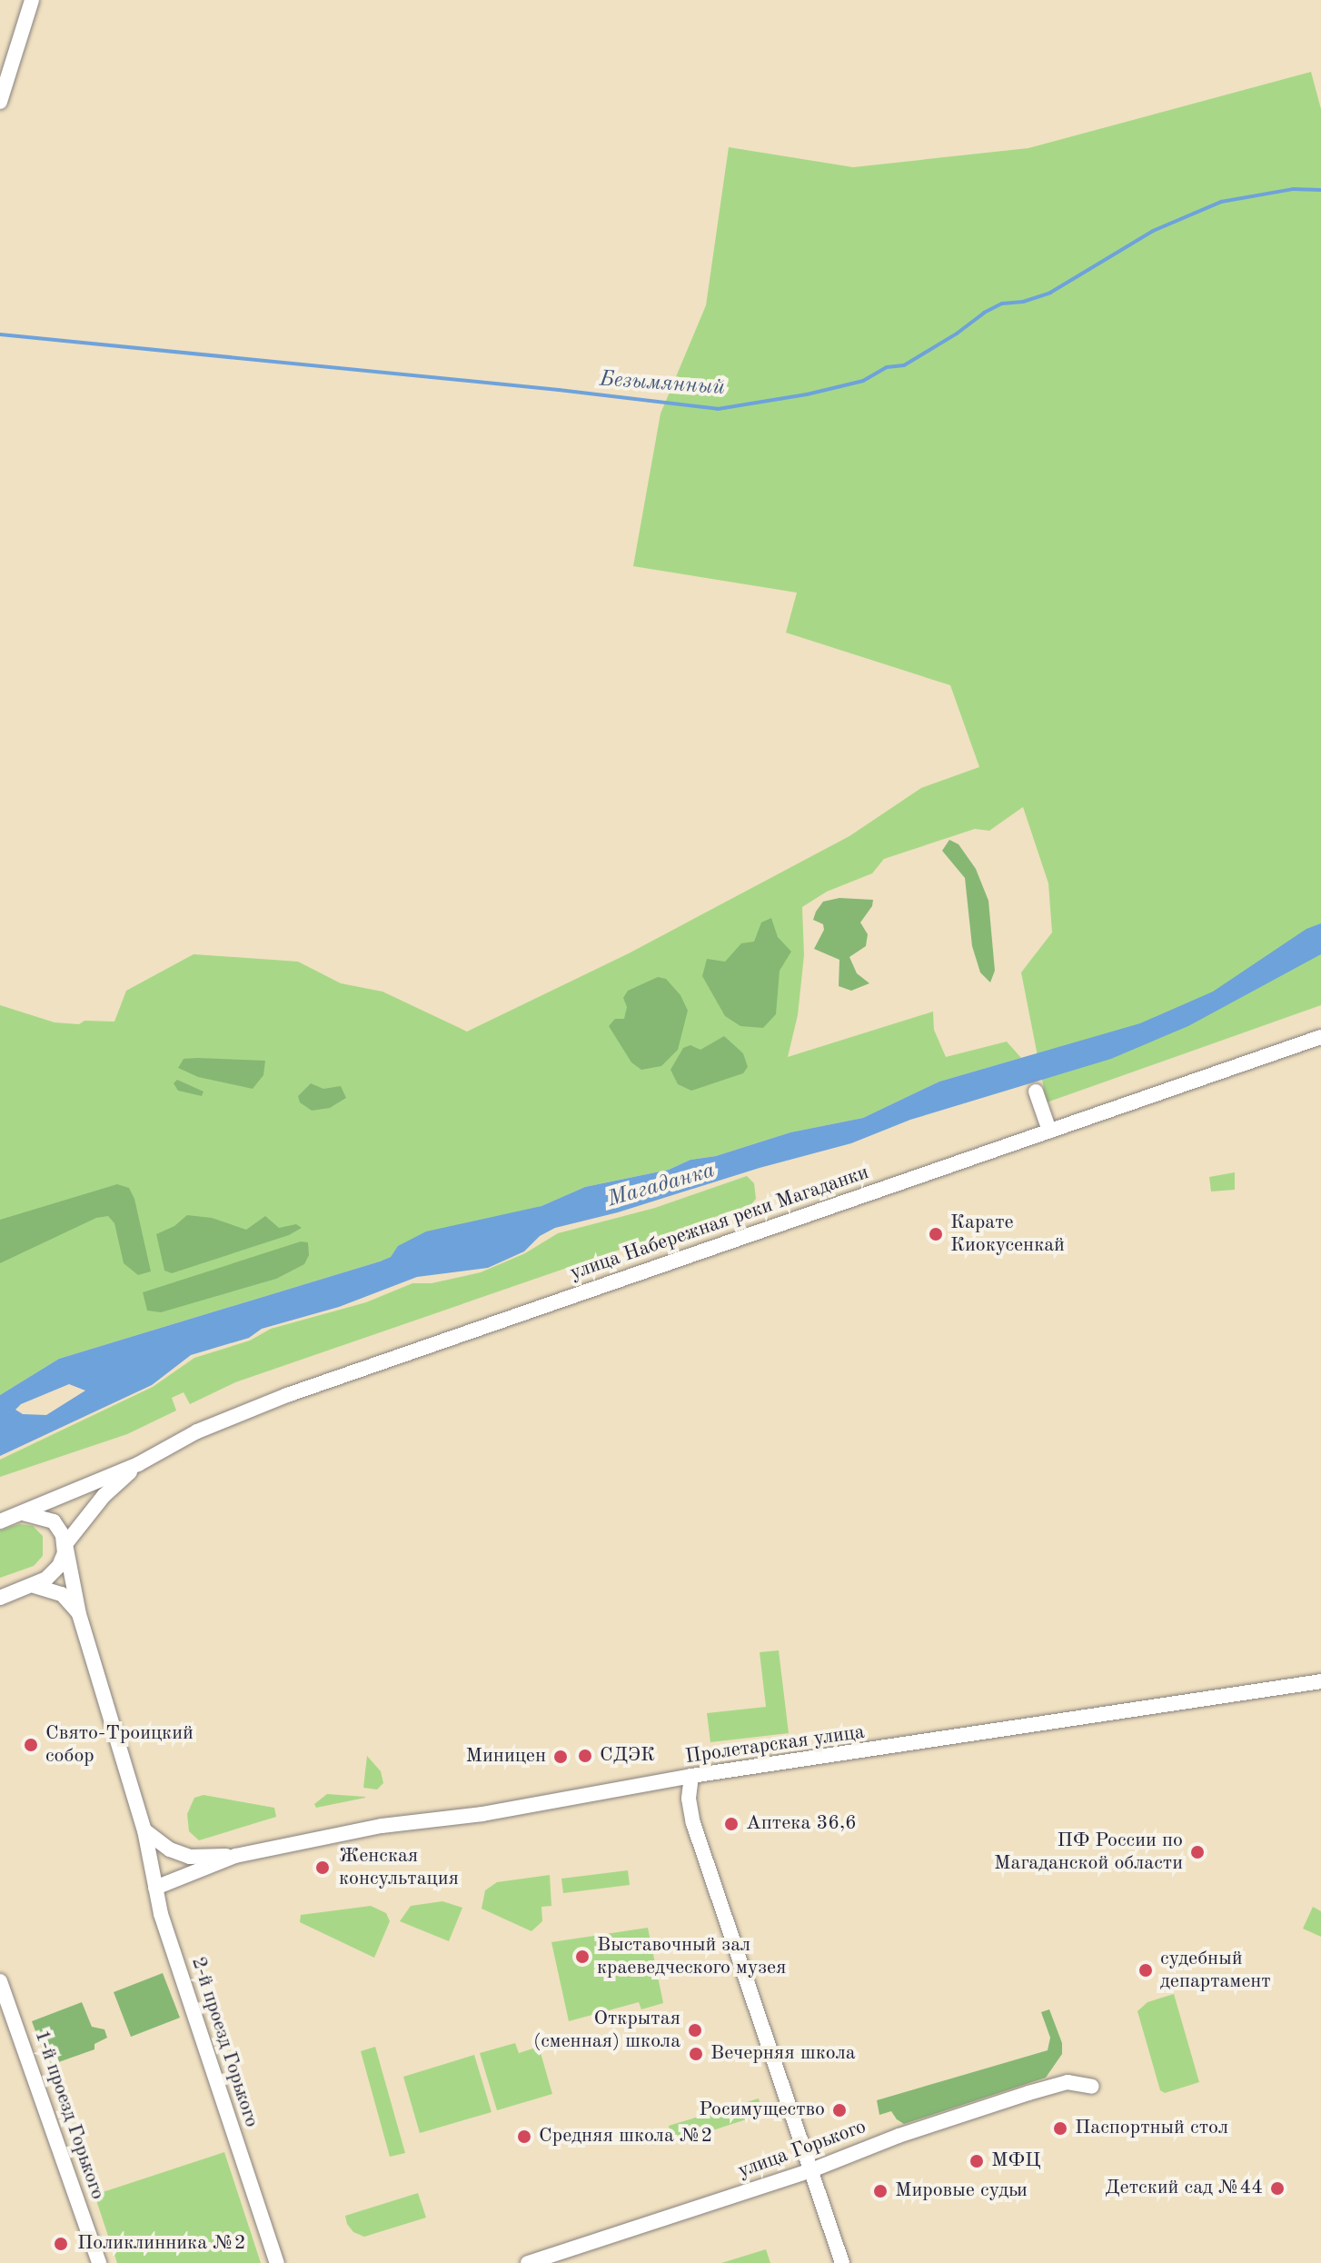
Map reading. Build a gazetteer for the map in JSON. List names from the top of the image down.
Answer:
{
  "streets": {
    "street": [
      "улица Набережная реки Магаданки",
      "Пролетарская улица",
      "2-й проезд Горького",
      "1-й проезд Горького",
      "улица Горького"
    ]
  },
  "crossings": [
    ["Пролетарская улица", "2-й проезд Горького"]
  ],
  "water": ["Безымянный", "Магаданка"],
  "places": [
    "Карате Киокусенкай",
    "Свято-Троицкий собор",
    "СДЭК",
    "Миницен",
    "Аптека 36,6",
    "ПФ России по Магаданской области",
    "Женская консультация",
    "Выставочный зал краеведческого музея",
    "судебный департамент",
    "Открытая (сменная) школа",
    "Вечерняя школа",
    "Росимущество",
    "Паспортный стол",
    "Средняя школа №2",
    "МФЦ",
    "Детский сад №44",
    "Мировые судьи",
    "Поликлинника №2"
  ]
}
